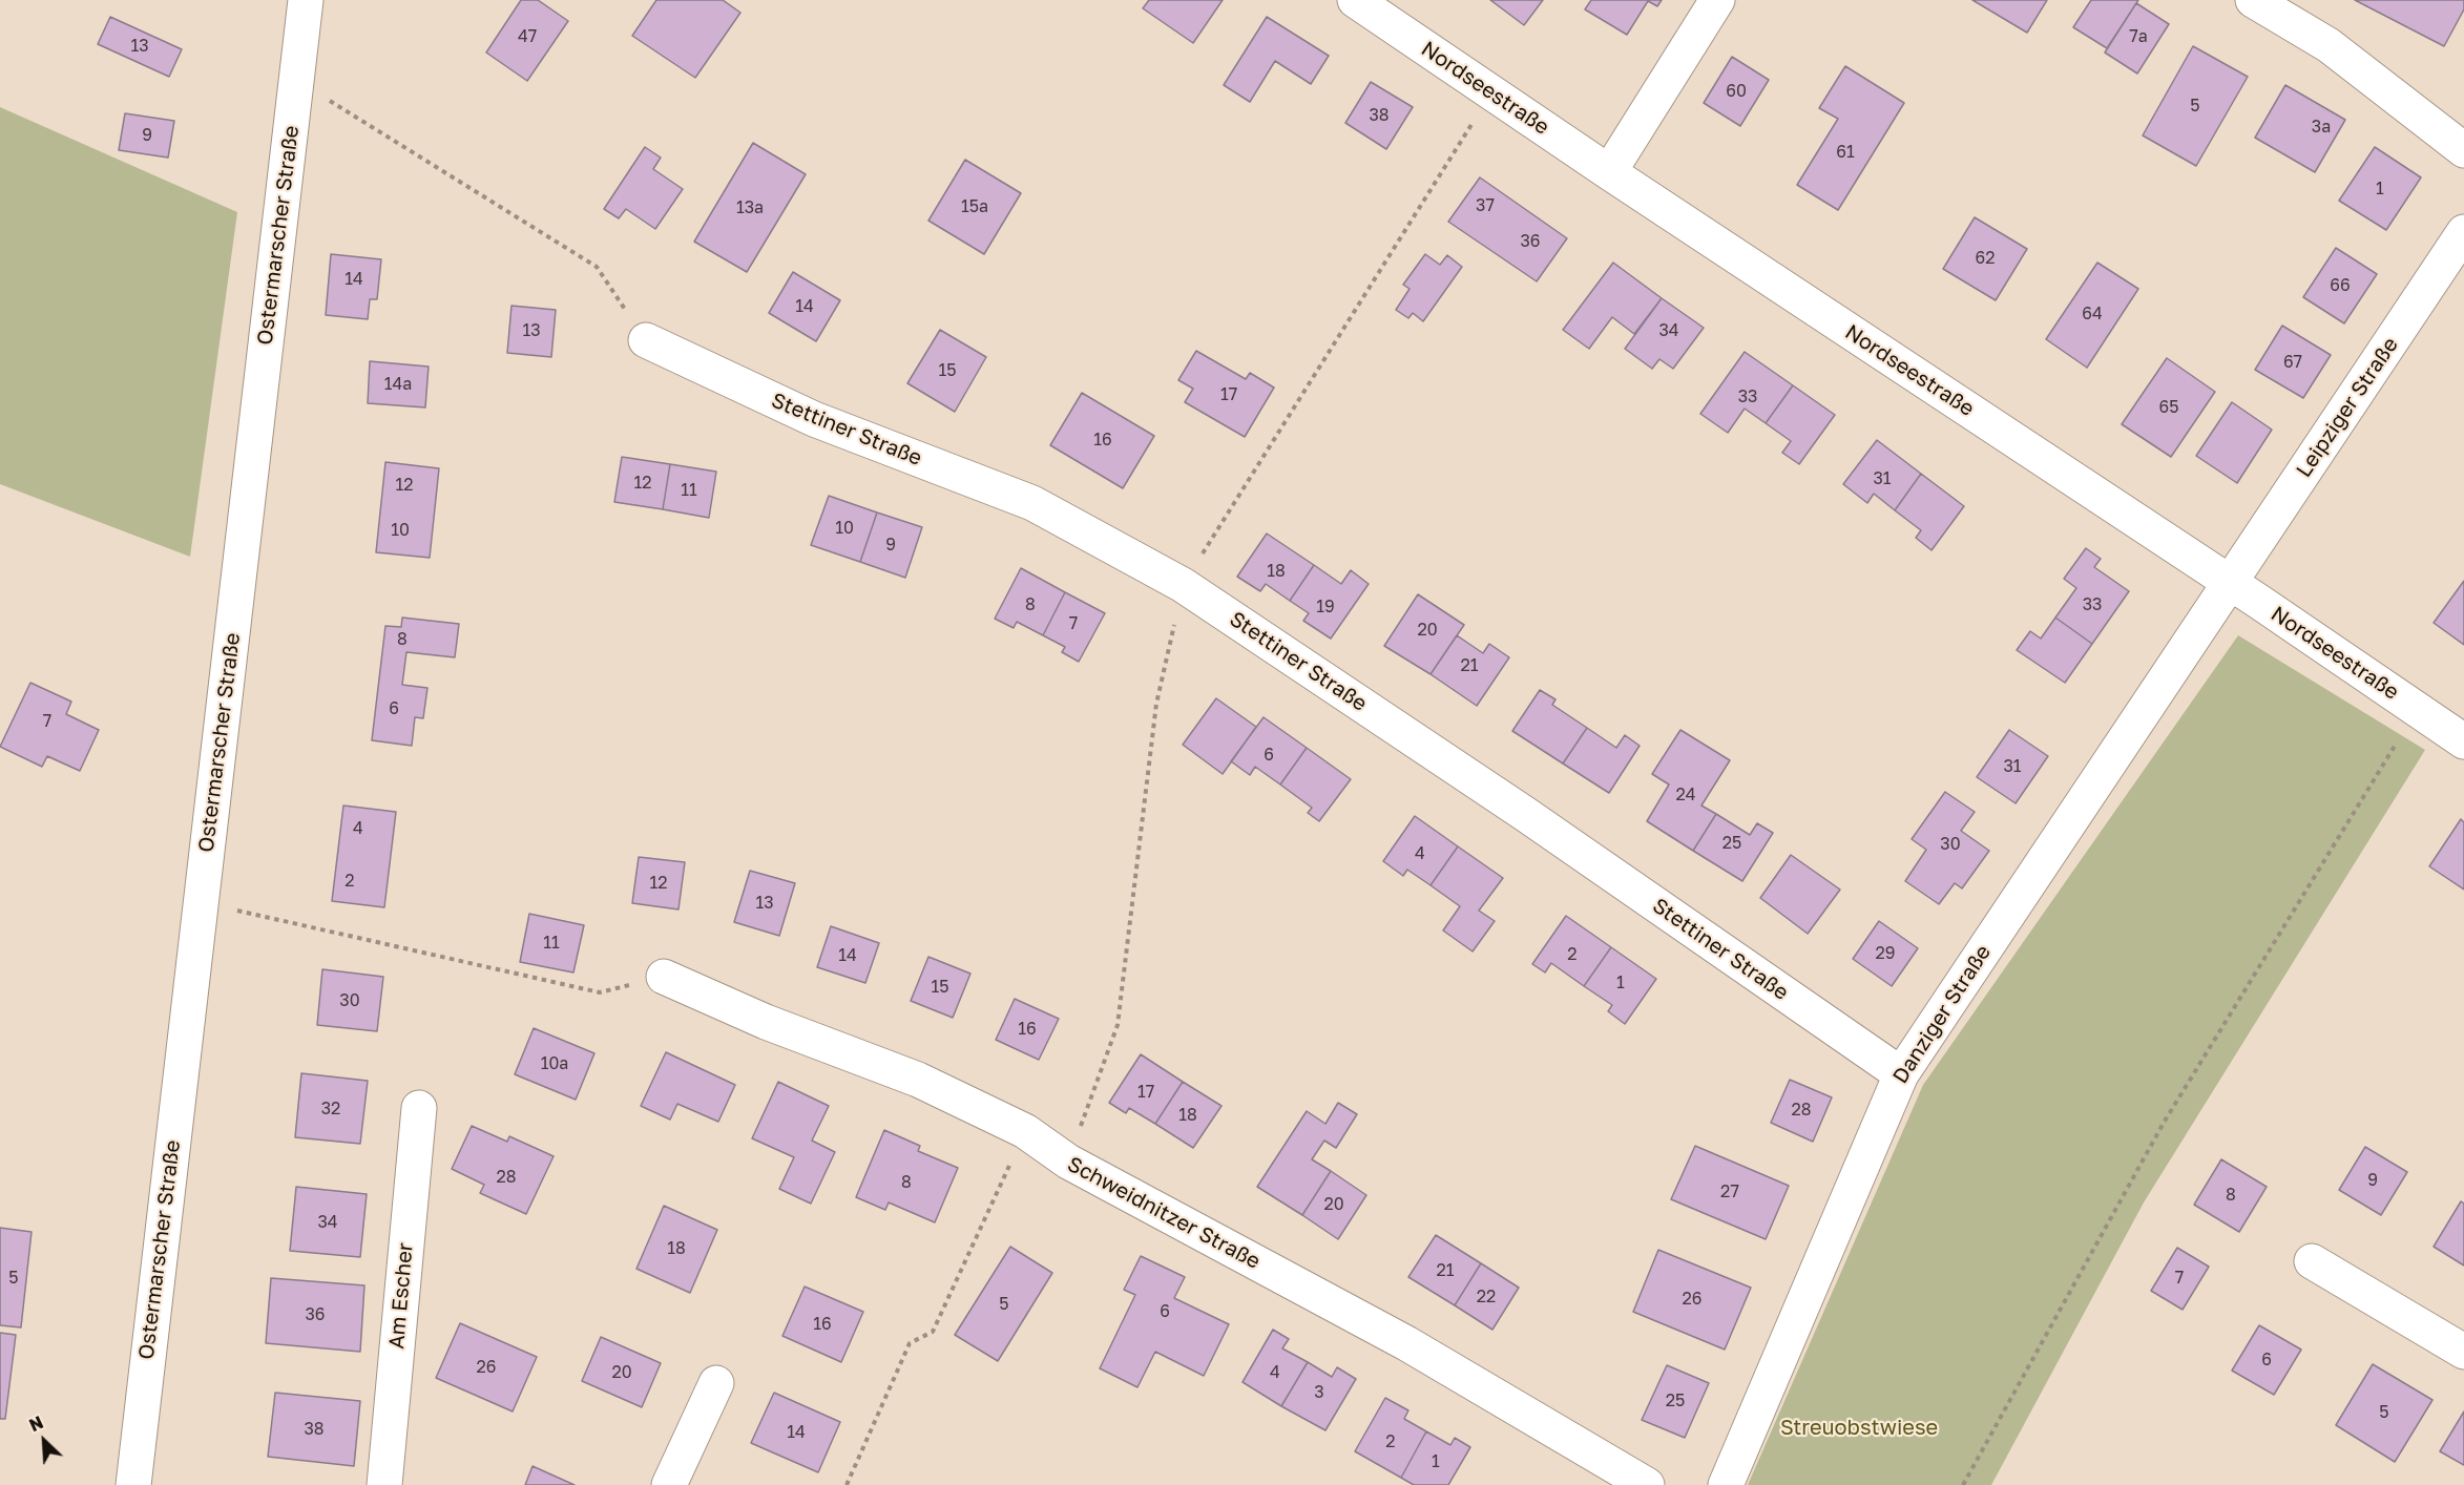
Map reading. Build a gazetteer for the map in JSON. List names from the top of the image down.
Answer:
{
  "streets": {
    "street": [
      "Nordseestraße",
      "Ostermarscher Straße",
      "Leipziger Straße",
      "Stettiner Straße",
      "Danziger Straße",
      "Schweidnitzer Straße",
      "Am Escher"
    ]
  },
  "crossings": [
    ["Nordseestraße", "Leipziger Straße"],
    ["Nordseestraße", "Danziger Straße"],
    ["Leipziger Straße", "Danziger Straße"],
    ["Stettiner Straße", "Danziger Straße"]
  ],
  "parks": ["Streuobstwiese"],
  "house_numbers": [
    "47",
    "7a",
    "13",
    "60",
    "5",
    "38",
    "3a",
    "9",
    "61",
    "1",
    "37",
    "15a",
    "13a",
    "36",
    "62",
    "14",
    "66",
    "14",
    "64",
    "13",
    "34",
    "67",
    "15",
    "14a",
    "17",
    "33",
    "65",
    "16",
    "31",
    "12",
    "12",
    "11",
    "10",
    "10",
    "9",
    "18",
    "8",
    "33",
    "19",
    "7",
    "20",
    "8",
    "21",
    "6",
    "7",
    "6",
    "31",
    "24",
    "4",
    "25",
    "30",
    "4",
    "2",
    "12",
    "13",
    "11",
    "29",
    "2",
    "14",
    "1",
    "15",
    "30",
    "16",
    "10a",
    "17",
    "32",
    "28",
    "18",
    "28",
    "9",
    "8",
    "27",
    "8",
    "20",
    "34",
    "18",
    "21",
    "5",
    "7",
    "22",
    "26",
    "5",
    "6",
    "36",
    "16",
    "6",
    "26",
    "20",
    "4",
    "3",
    "25",
    "5",
    "38",
    "14",
    "2",
    "1"
  ],
  "north": "top left"
}
